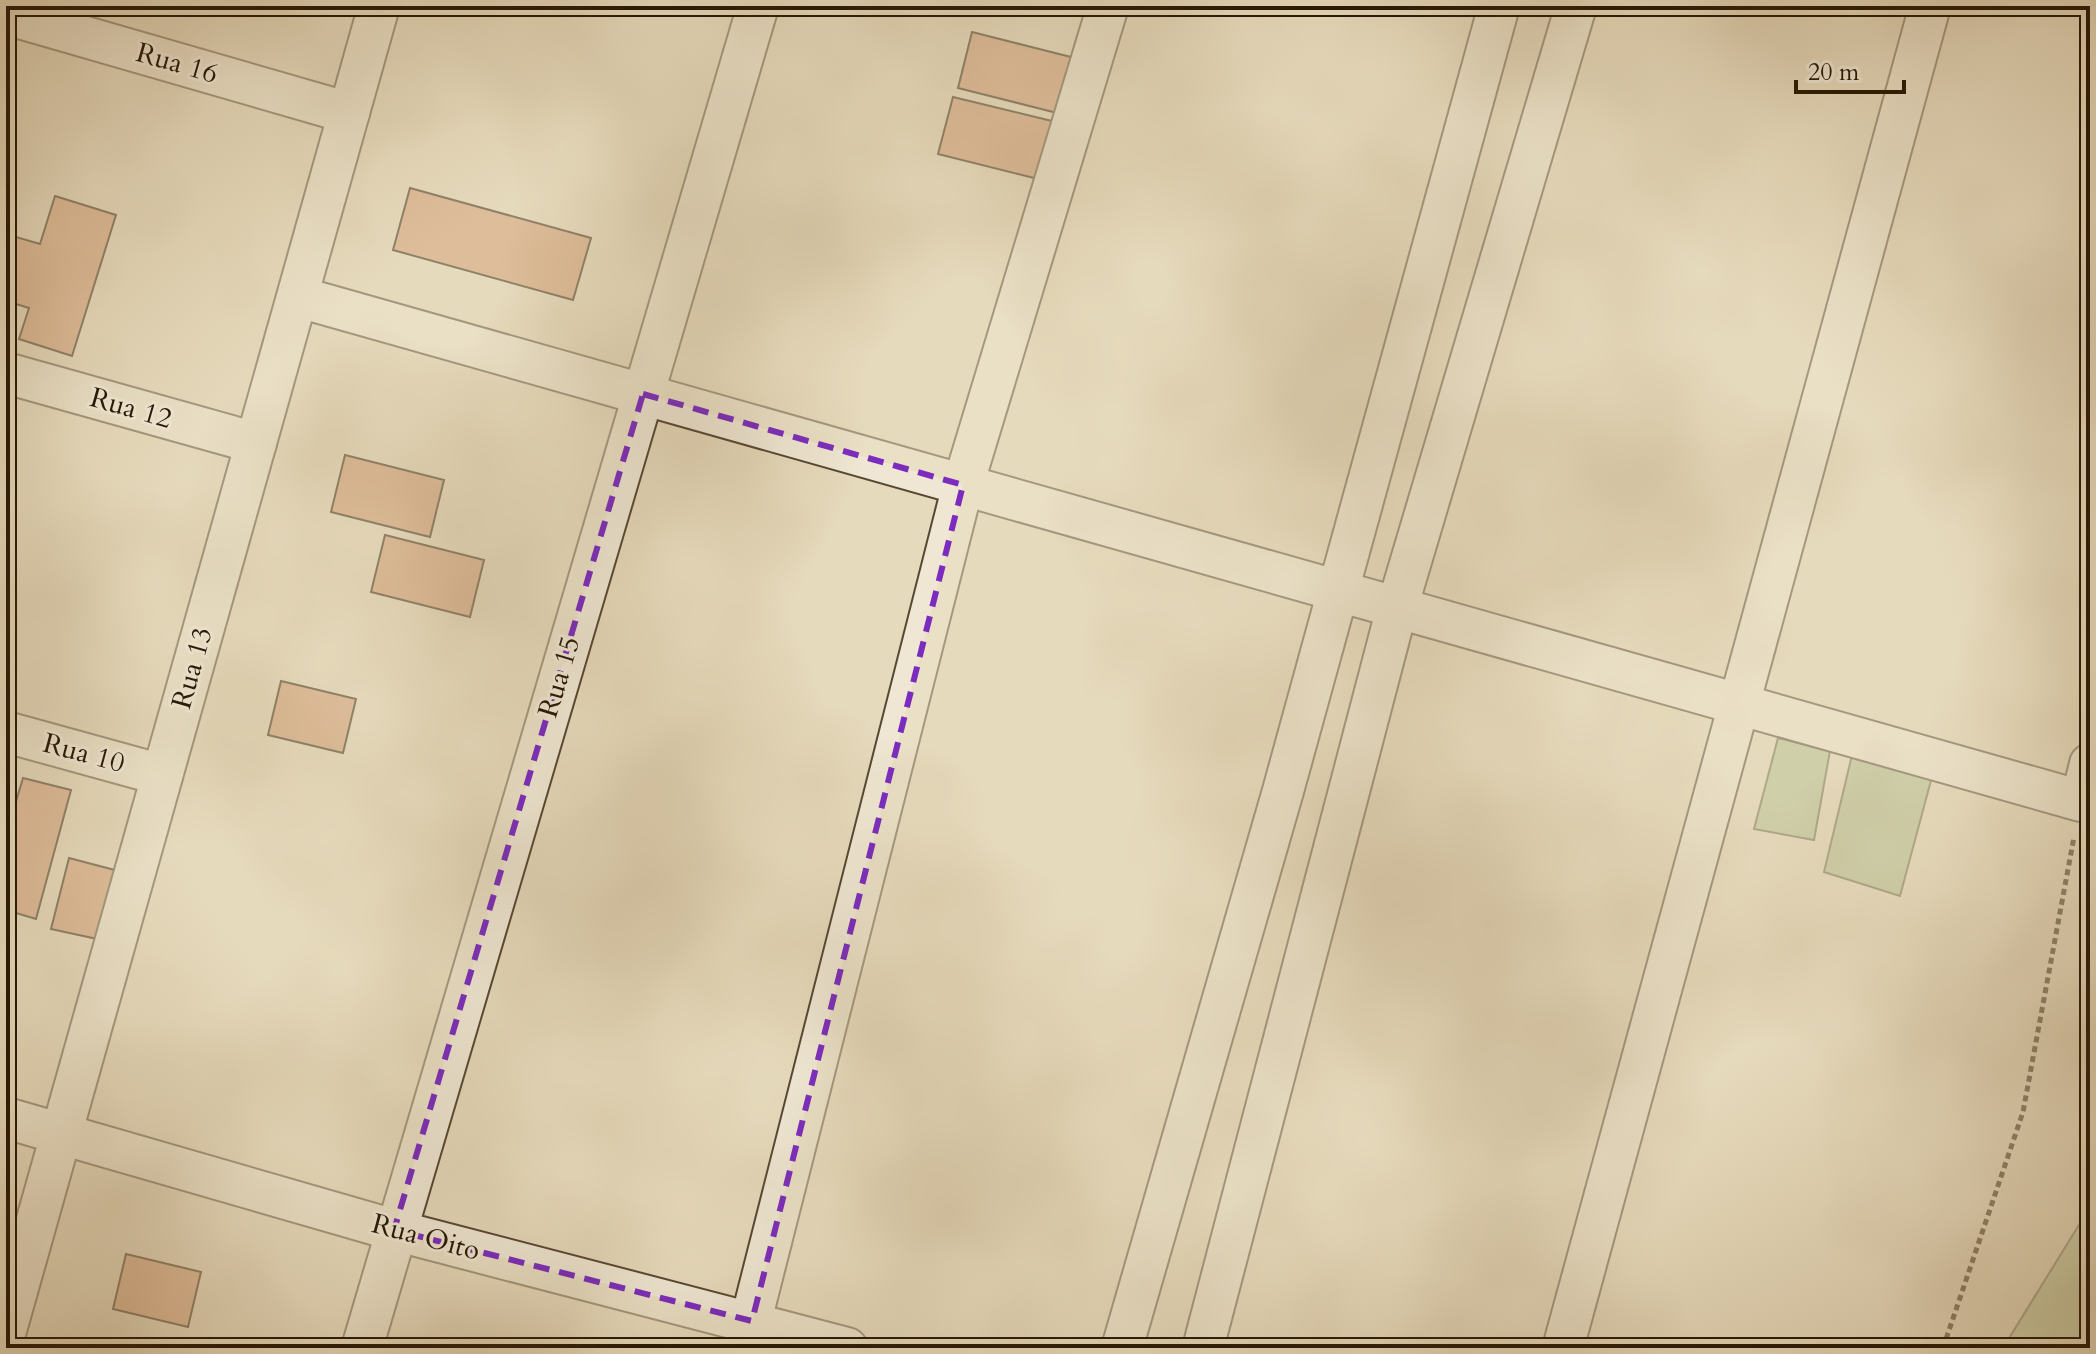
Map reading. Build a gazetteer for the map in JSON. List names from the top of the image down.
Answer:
{
  "streets": {
    "street": [
      "Rua 16",
      "Rua 12",
      "Rua 13",
      "Rua 15",
      "Rua 10",
      "Rua Oito"
    ]
  },
  "crossings": [
    ["Rua 16", "Rua 13"],
    ["Rua 12", "Rua 13"],
    ["Rua 13", "Rua 10"],
    ["Rua 13", "Rua Oito"],
    ["Rua 15", "Rua Oito"]
  ],
  "scale_bar": "20 m"
}
